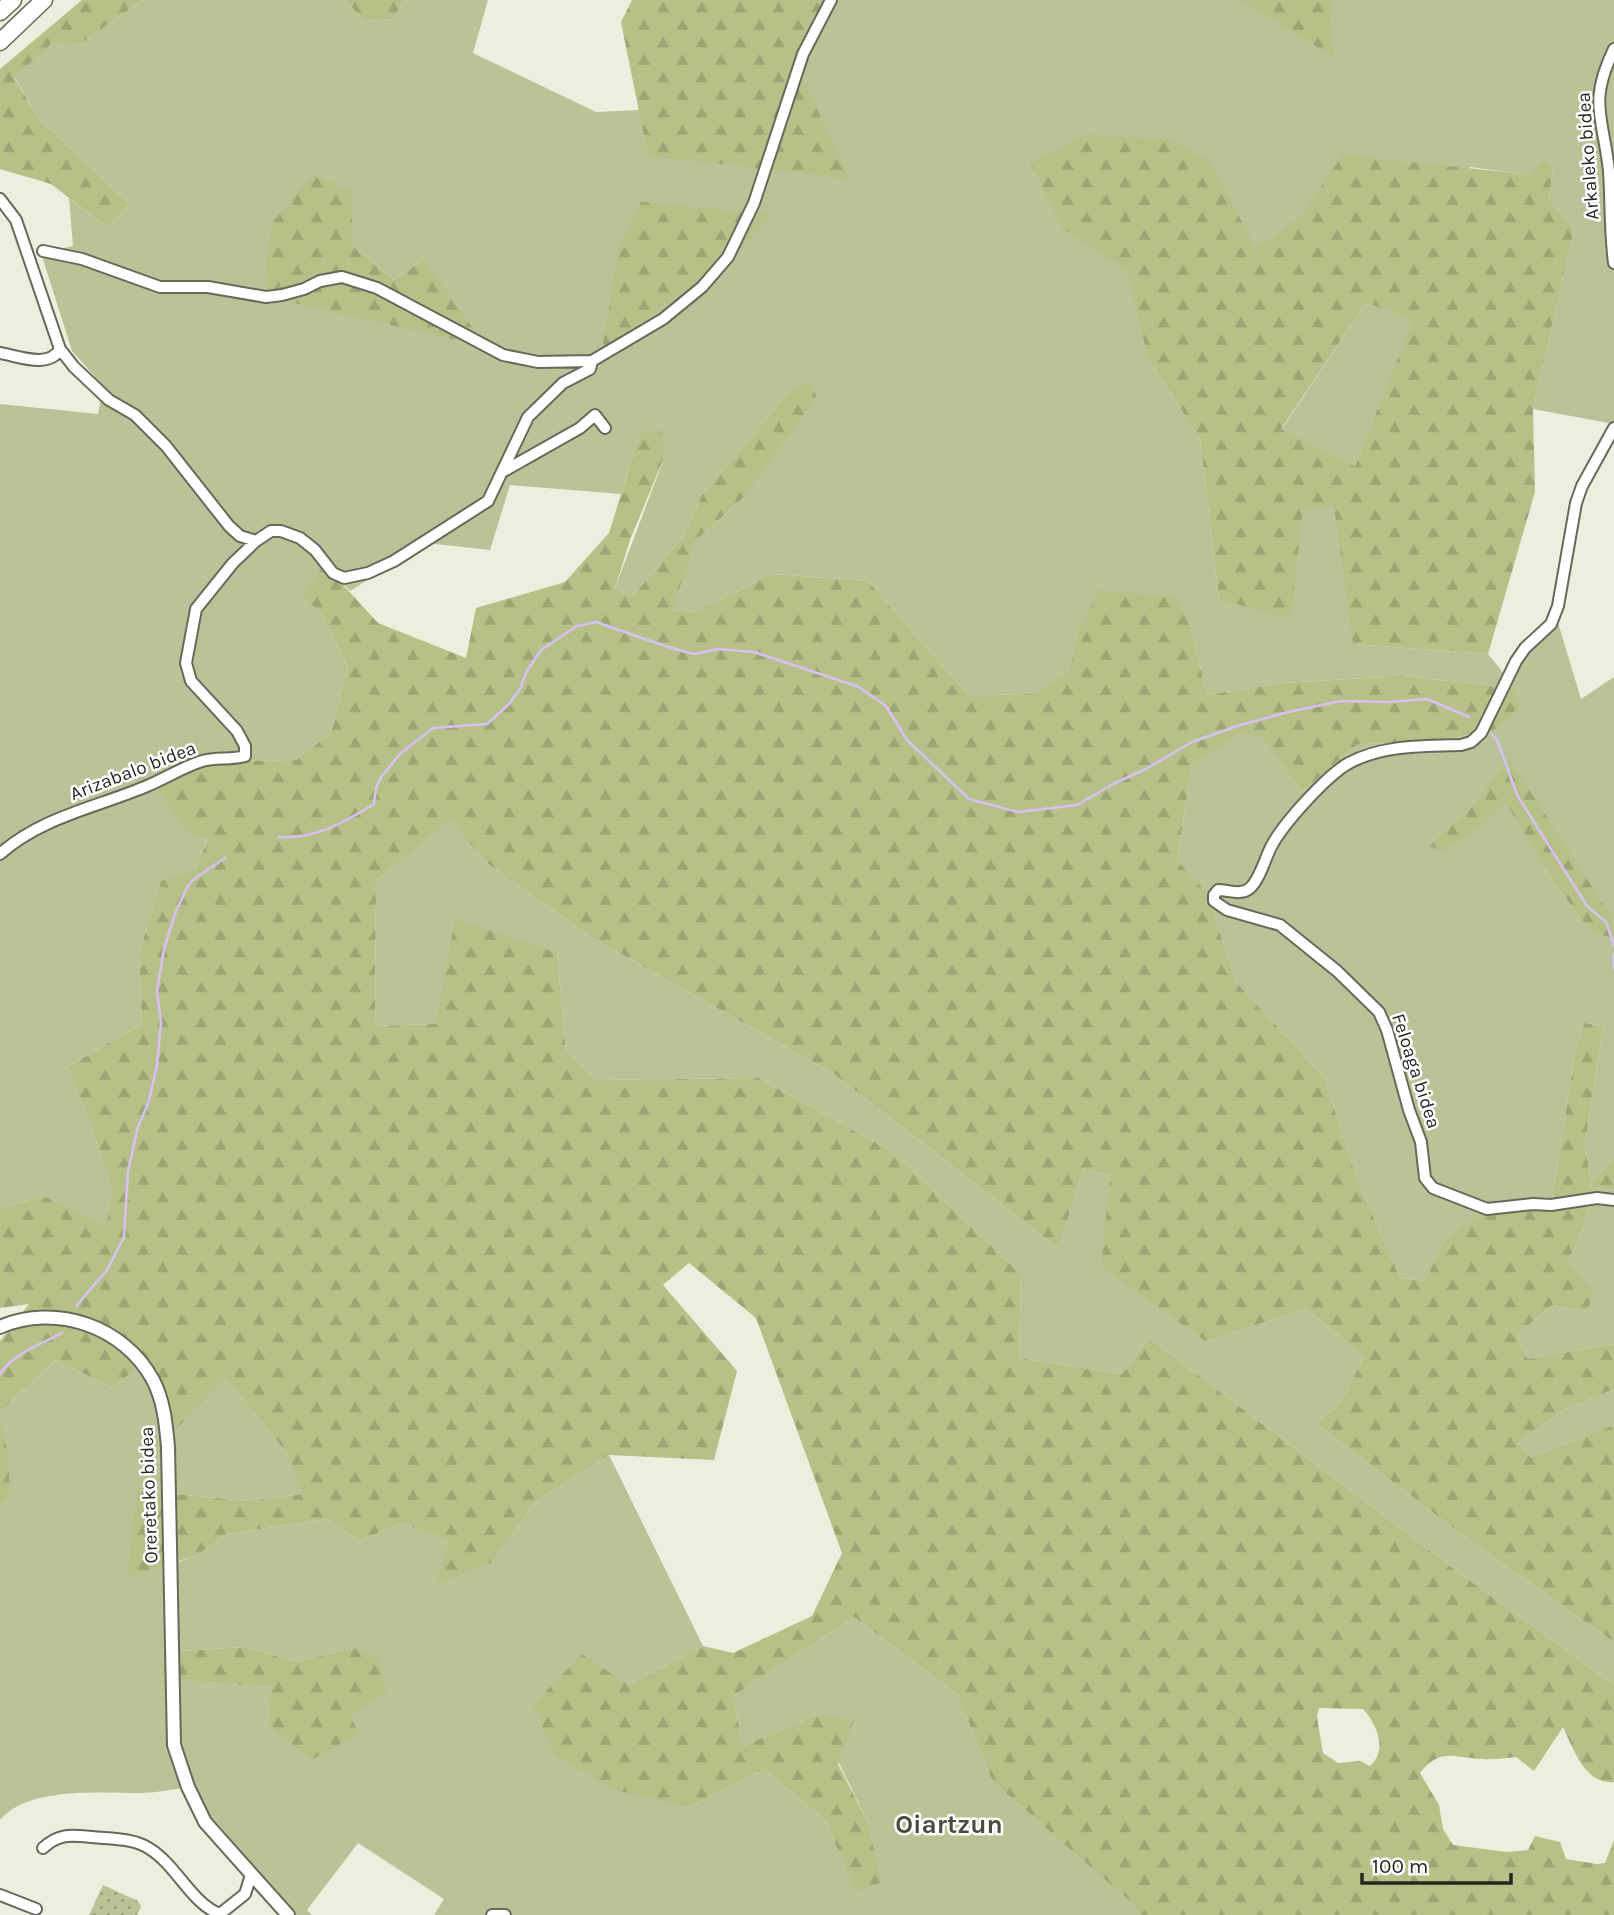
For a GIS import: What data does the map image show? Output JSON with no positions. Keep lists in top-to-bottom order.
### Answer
{
  "streets": {
    "main road": ["Oreretako bidea"],
    "street": ["Arkaleko bidea", "Arizabalo bidea", "Feloaga bidea"]
  },
  "districts": ["Oiartzun"],
  "scale_bar": "100 m"
}
